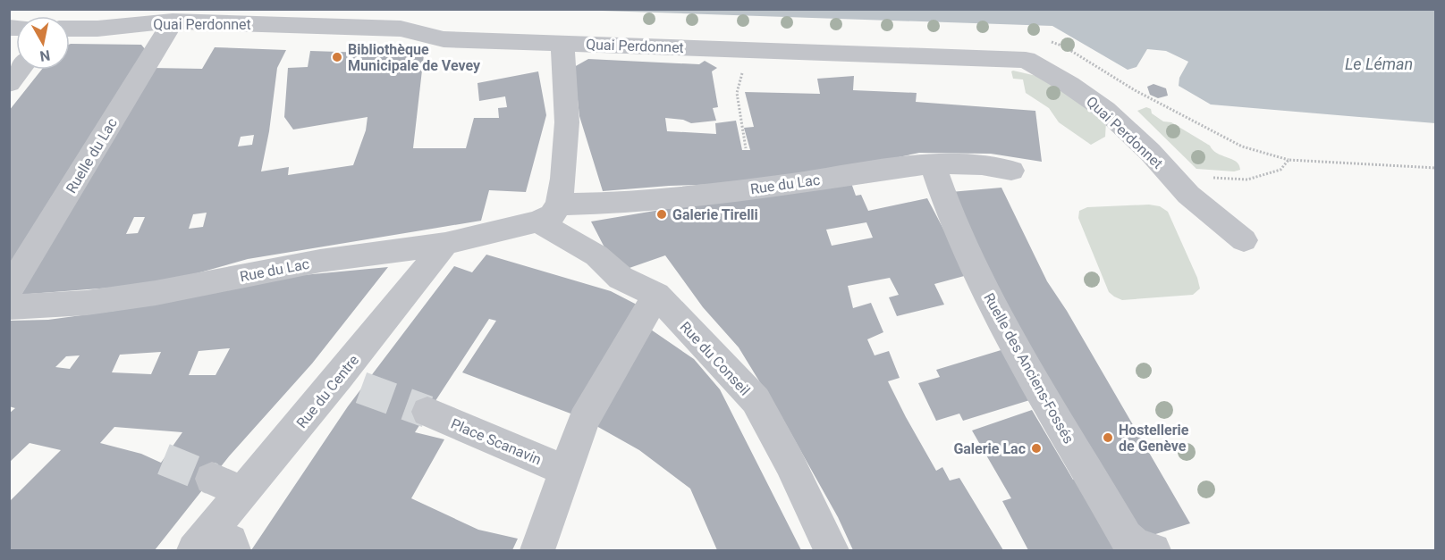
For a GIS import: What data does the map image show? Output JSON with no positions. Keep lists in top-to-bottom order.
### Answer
{
  "streets": {
    "street": [
      "Quai Perdonnet",
      "Ruelle du Lac",
      "Rue du Lac",
      "Rue du Conseil",
      "Ruelle des Anciens-Fossés",
      "Rue du Centre",
      "Place Scanavin"
    ]
  },
  "crossings": [
    ["Quai Perdonnet", "Ruelle du Lac"],
    ["Rue du Lac", "Rue du Conseil"],
    ["Rue du Lac", "Ruelle des Anciens-Fossés"],
    ["Rue du Lac", "Rue du Centre"]
  ],
  "water": ["Le Léman"],
  "places": [
    "Bibliothèque Municipale de Vevey",
    "Galerie Tirelli",
    "Hostellerie de Genève",
    "Galerie Lac"
  ],
  "north": "bottom"
}
